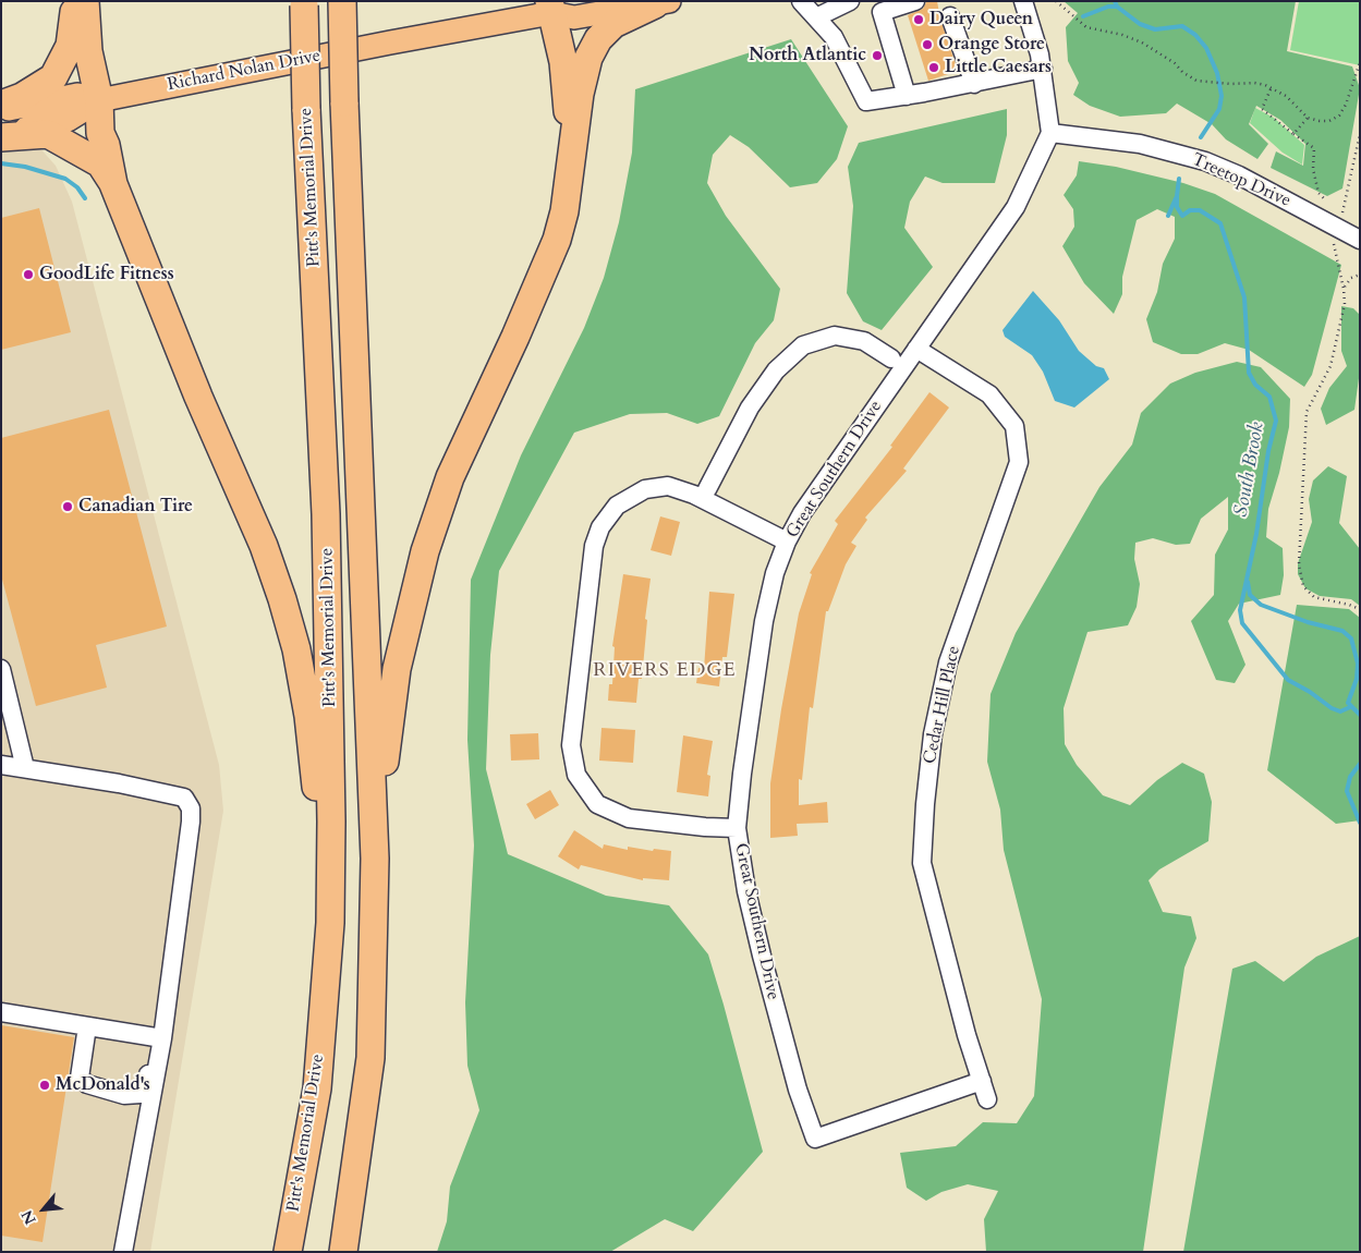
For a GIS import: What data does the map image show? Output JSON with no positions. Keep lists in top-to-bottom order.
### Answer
{
  "streets": {
    "highway": ["Pitt's Memorial Drive"],
    "main road": ["Richard Nolan Drive"],
    "street": ["Treetop Drive", "Great Southern Drive", "Cedar Hill Place"]
  },
  "crossings": [
    ["Treetop Drive", "Great Southern Drive"],
    ["Great Southern Drive", "Cedar Hill Place"]
  ],
  "districts": ["RIVERS EDGE"],
  "water": ["South Brook"],
  "places": [
    "Dairy Queen",
    "Orange Store",
    "North Atlantic",
    "Little Caesars",
    "GoodLife Fitness",
    "Canadian Tire",
    "McDonald's"
  ],
  "north": "bottom left"
}
